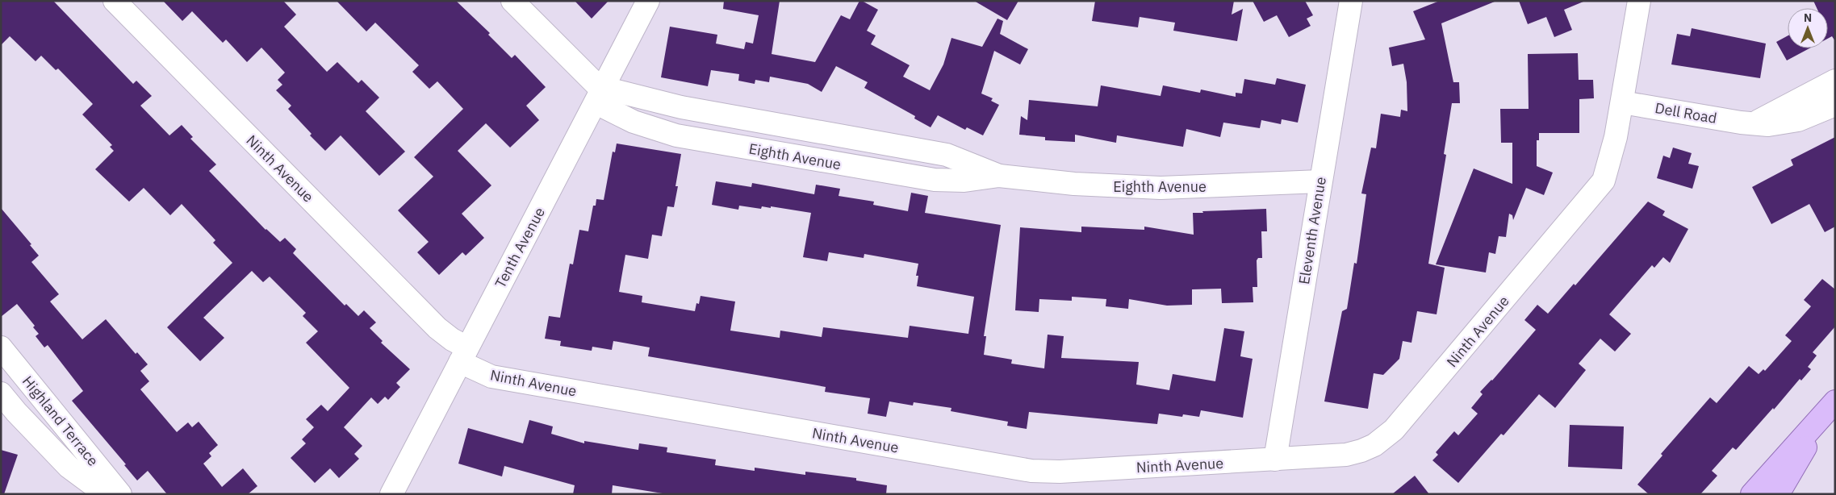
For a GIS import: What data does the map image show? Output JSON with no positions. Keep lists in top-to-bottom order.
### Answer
{
  "streets": {
    "street": [
      "Dell Road",
      "Eighth Avenue",
      "Ninth Avenue",
      "Eleventh Avenue",
      "Tenth Avenue",
      "Highland Terrace"
    ]
  },
  "crossings": [
    ["Dell Road", "Ninth Avenue"],
    ["Eighth Avenue", "Eleventh Avenue"],
    ["Eighth Avenue", "Tenth Avenue"],
    ["Ninth Avenue", "Eleventh Avenue"],
    ["Ninth Avenue", "Tenth Avenue"]
  ],
  "north": "top"
}
